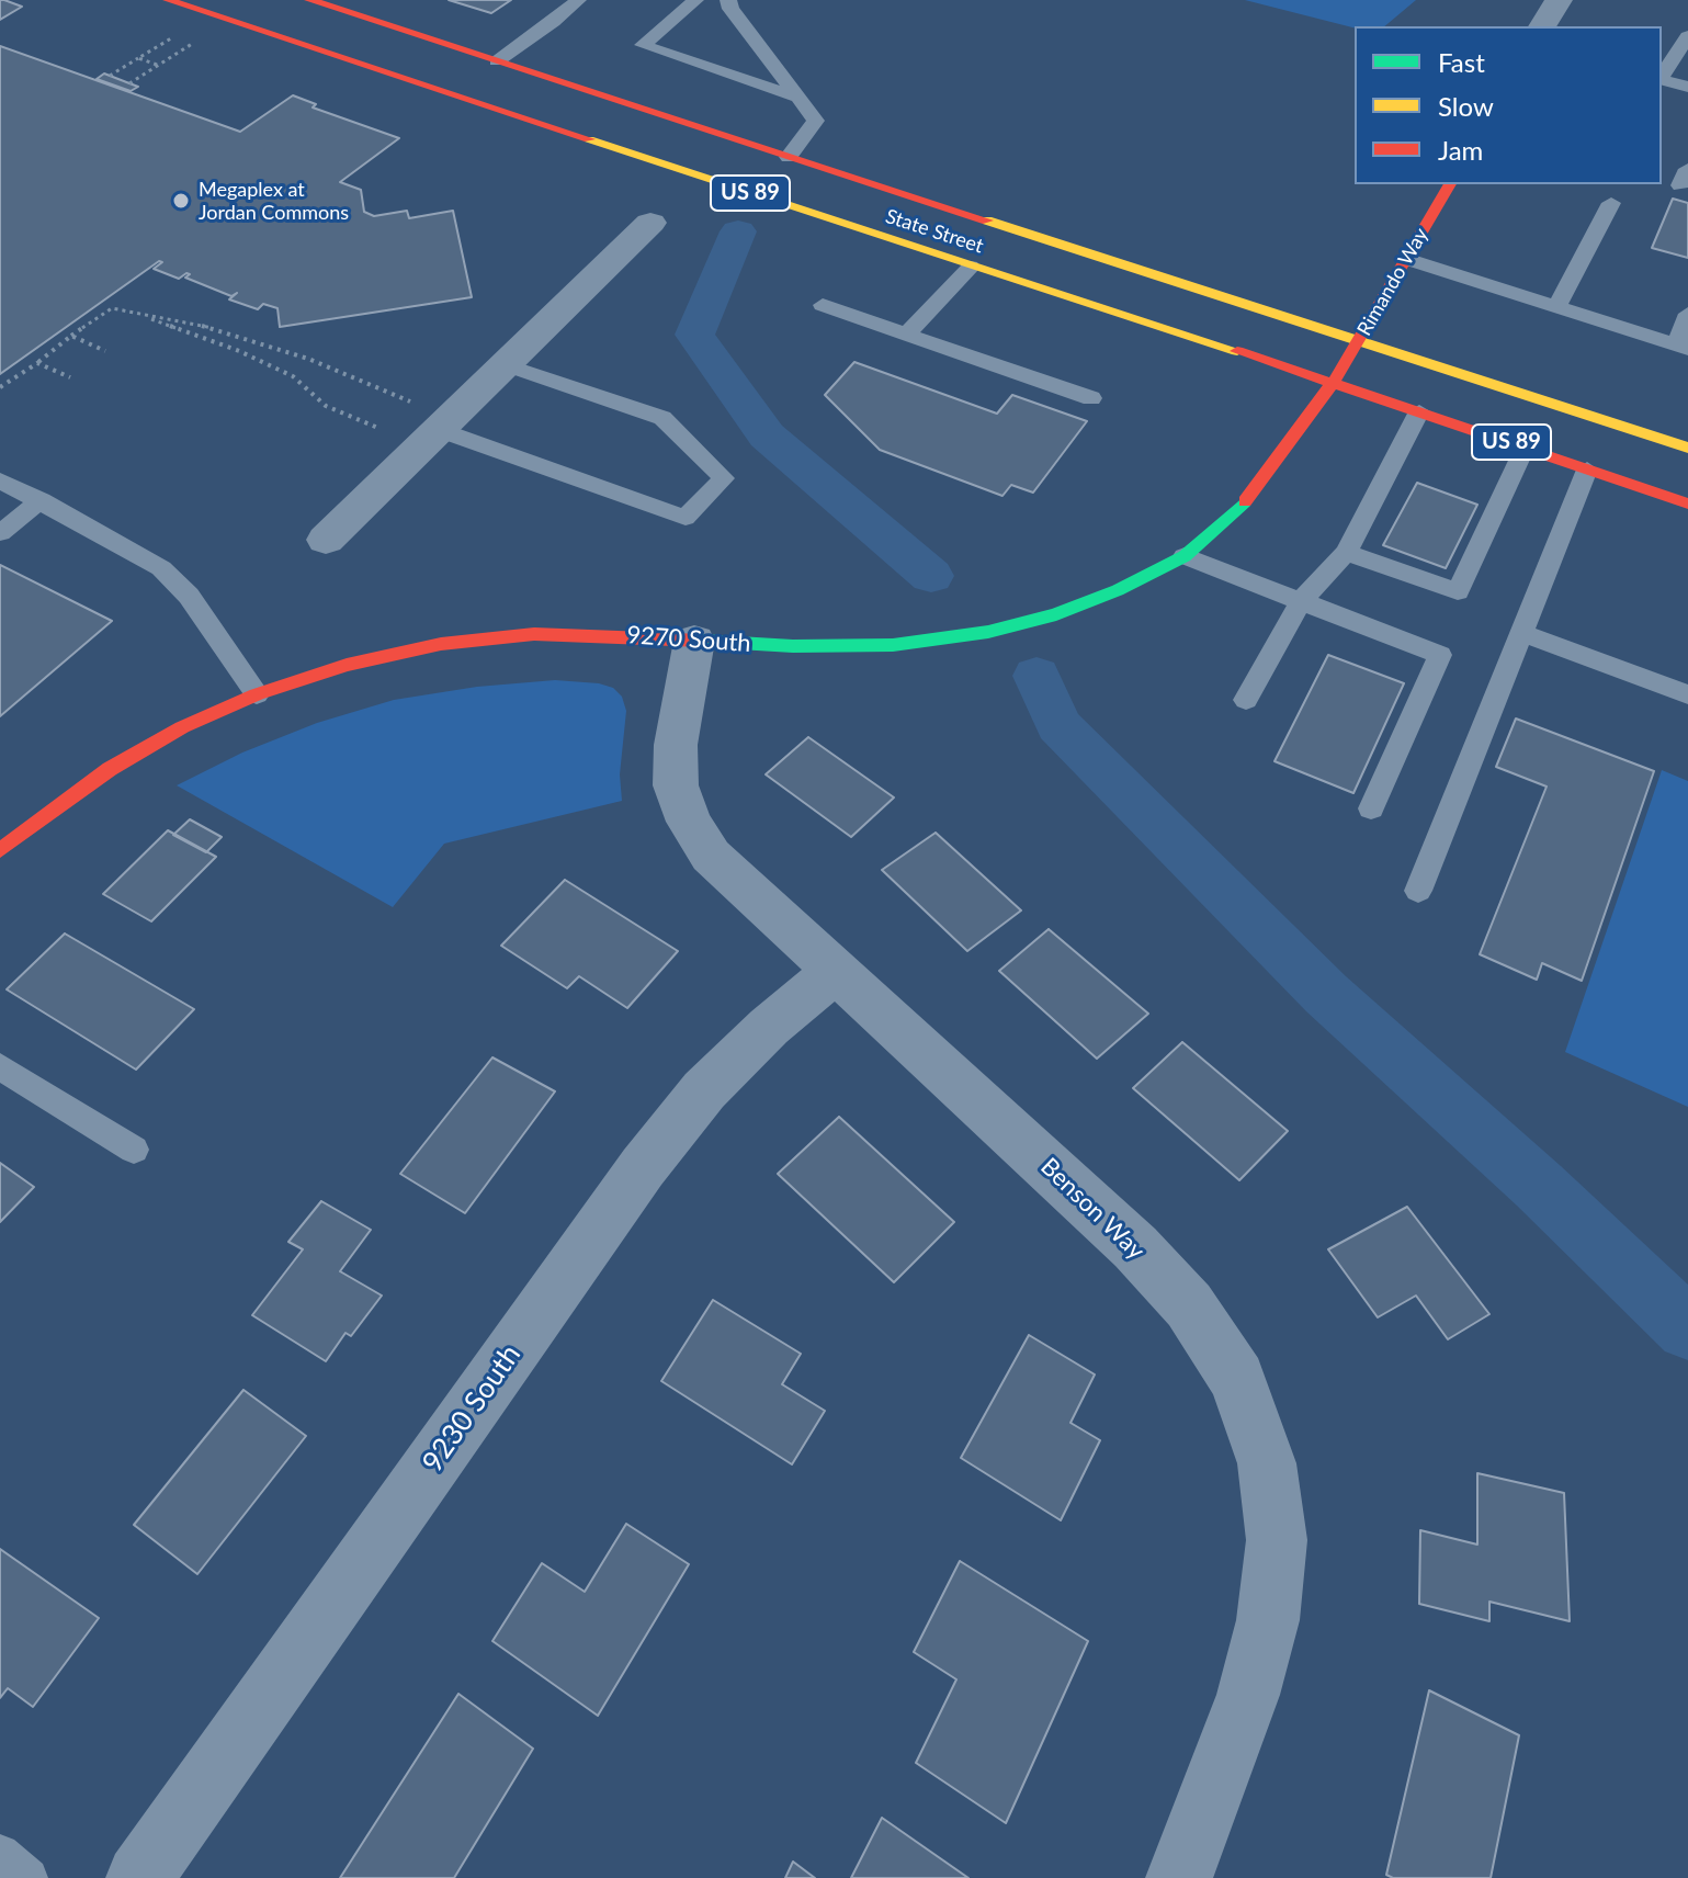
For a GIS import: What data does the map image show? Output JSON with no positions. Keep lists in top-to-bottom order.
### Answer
{
  "streets": {
    "main road": [
      "US 89",
      "State Street",
      "Rimando Way",
      "9270 South"
    ],
    "street": ["Benson Way", "9230 South"]
  },
  "crossings": [
    ["State Street", "Rimando Way"],
    ["State Street", "9270 South"],
    ["Rimando Way", "9270 South"],
    ["9270 South", "Benson Way"],
    ["Benson Way", "9230 South"]
  ],
  "places": ["Megaplex at Jordan Commons"],
  "legend": ["Fast", "Slow", "Jam"]
}
